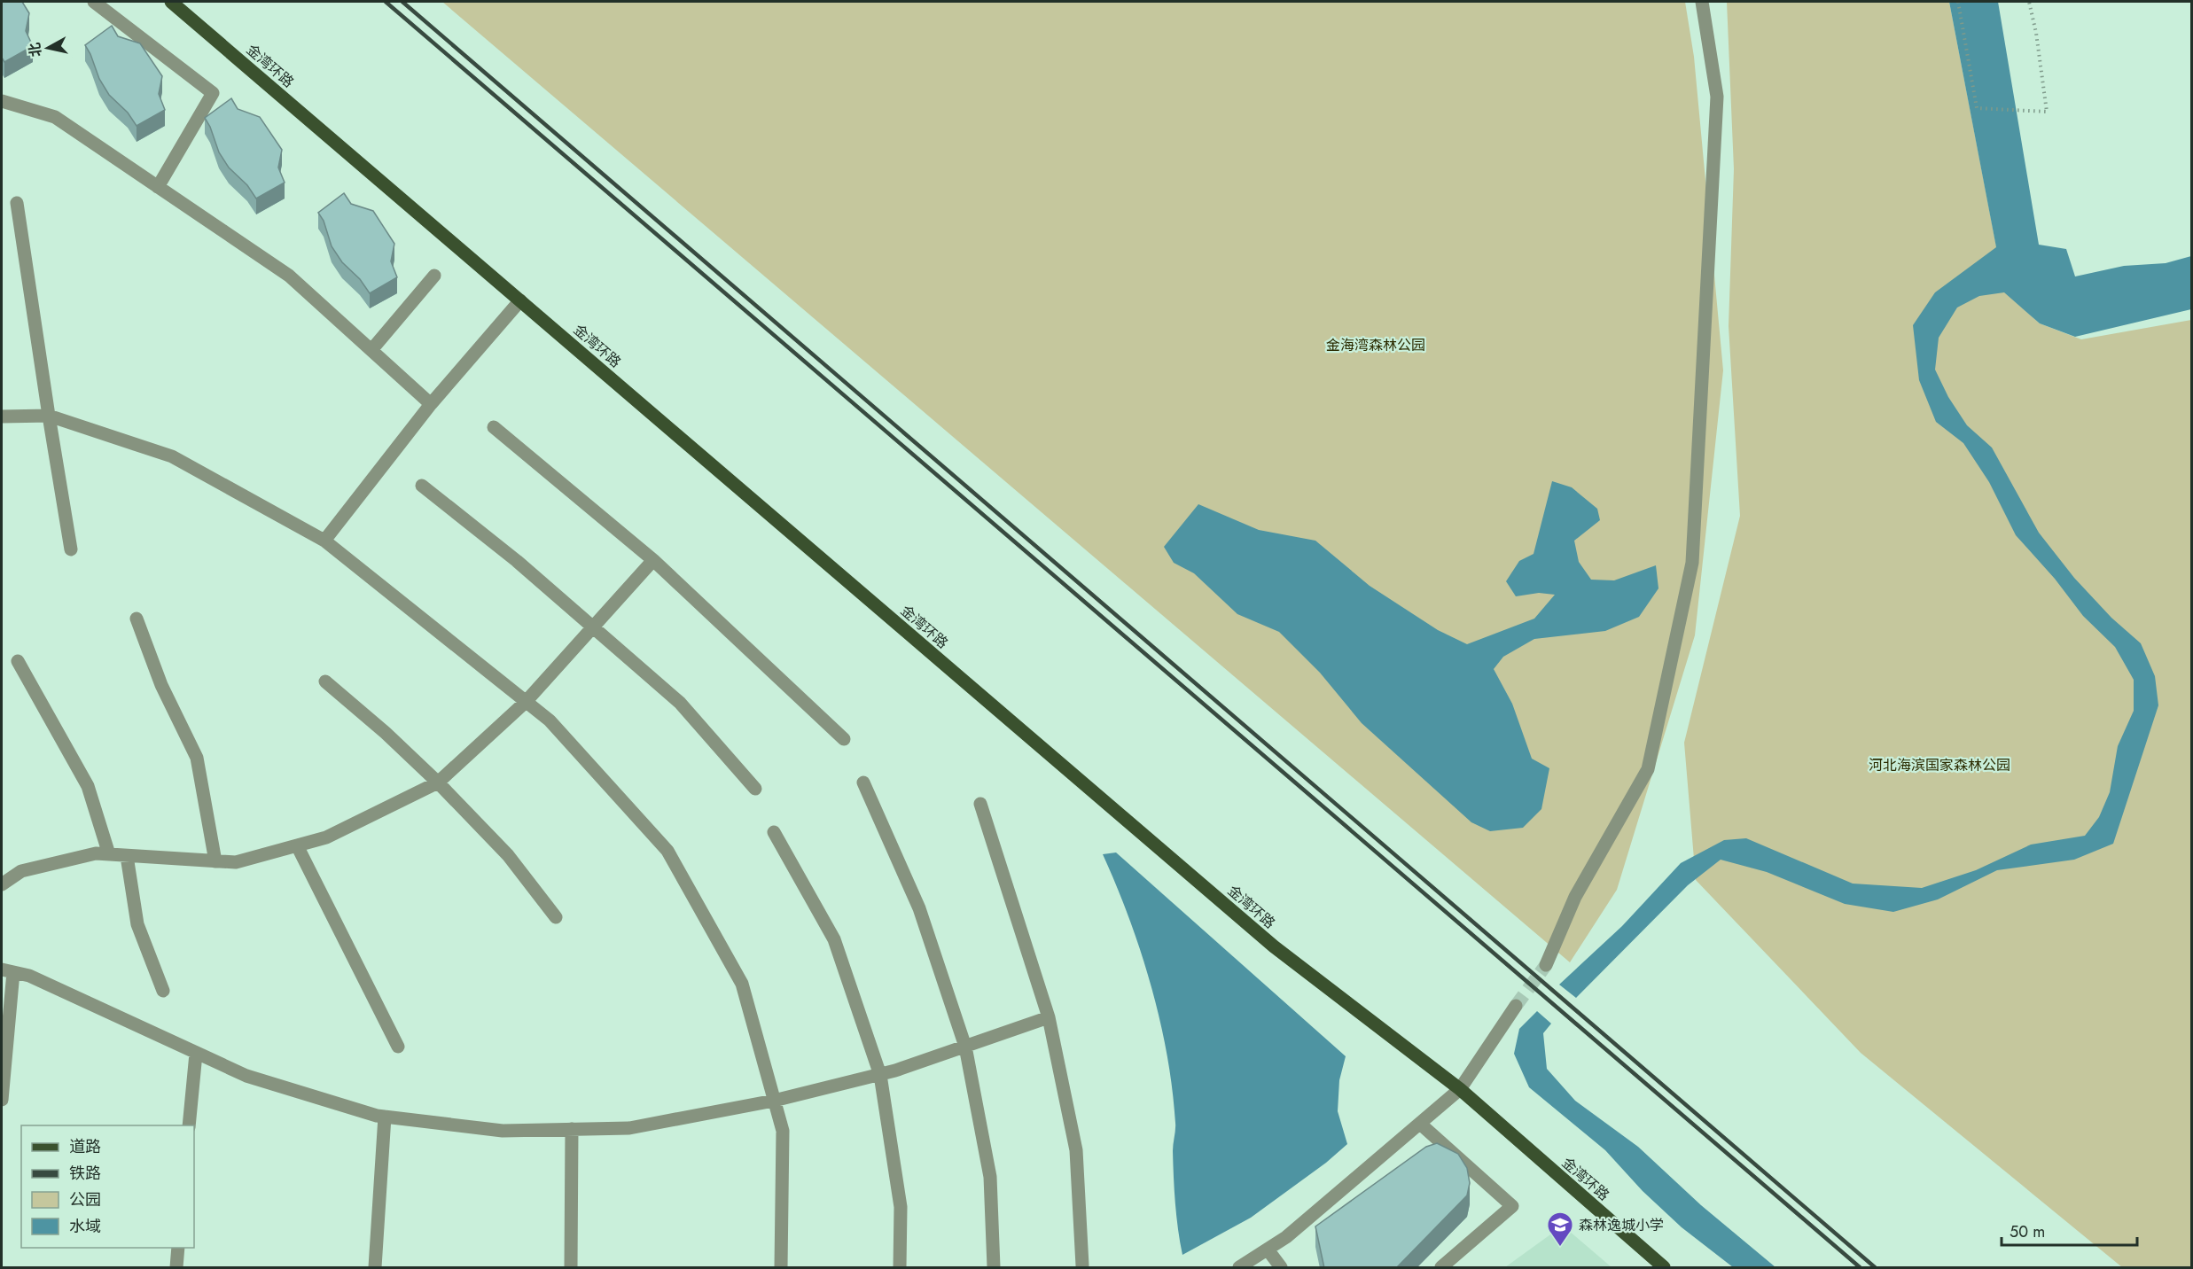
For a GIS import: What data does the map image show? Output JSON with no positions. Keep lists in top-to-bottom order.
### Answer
{
  "streets": {
    "main road": ["金湾环路"]
  },
  "parks": ["金海湾森林公园", "河北海滨国家森林公园"],
  "places": {
    "school or university": ["森林逸城小学"]
  },
  "legend": [
    "道路",
    "铁路",
    "公园",
    "水域"
  ],
  "scale_bar": "50 m",
  "north": "left"
}
